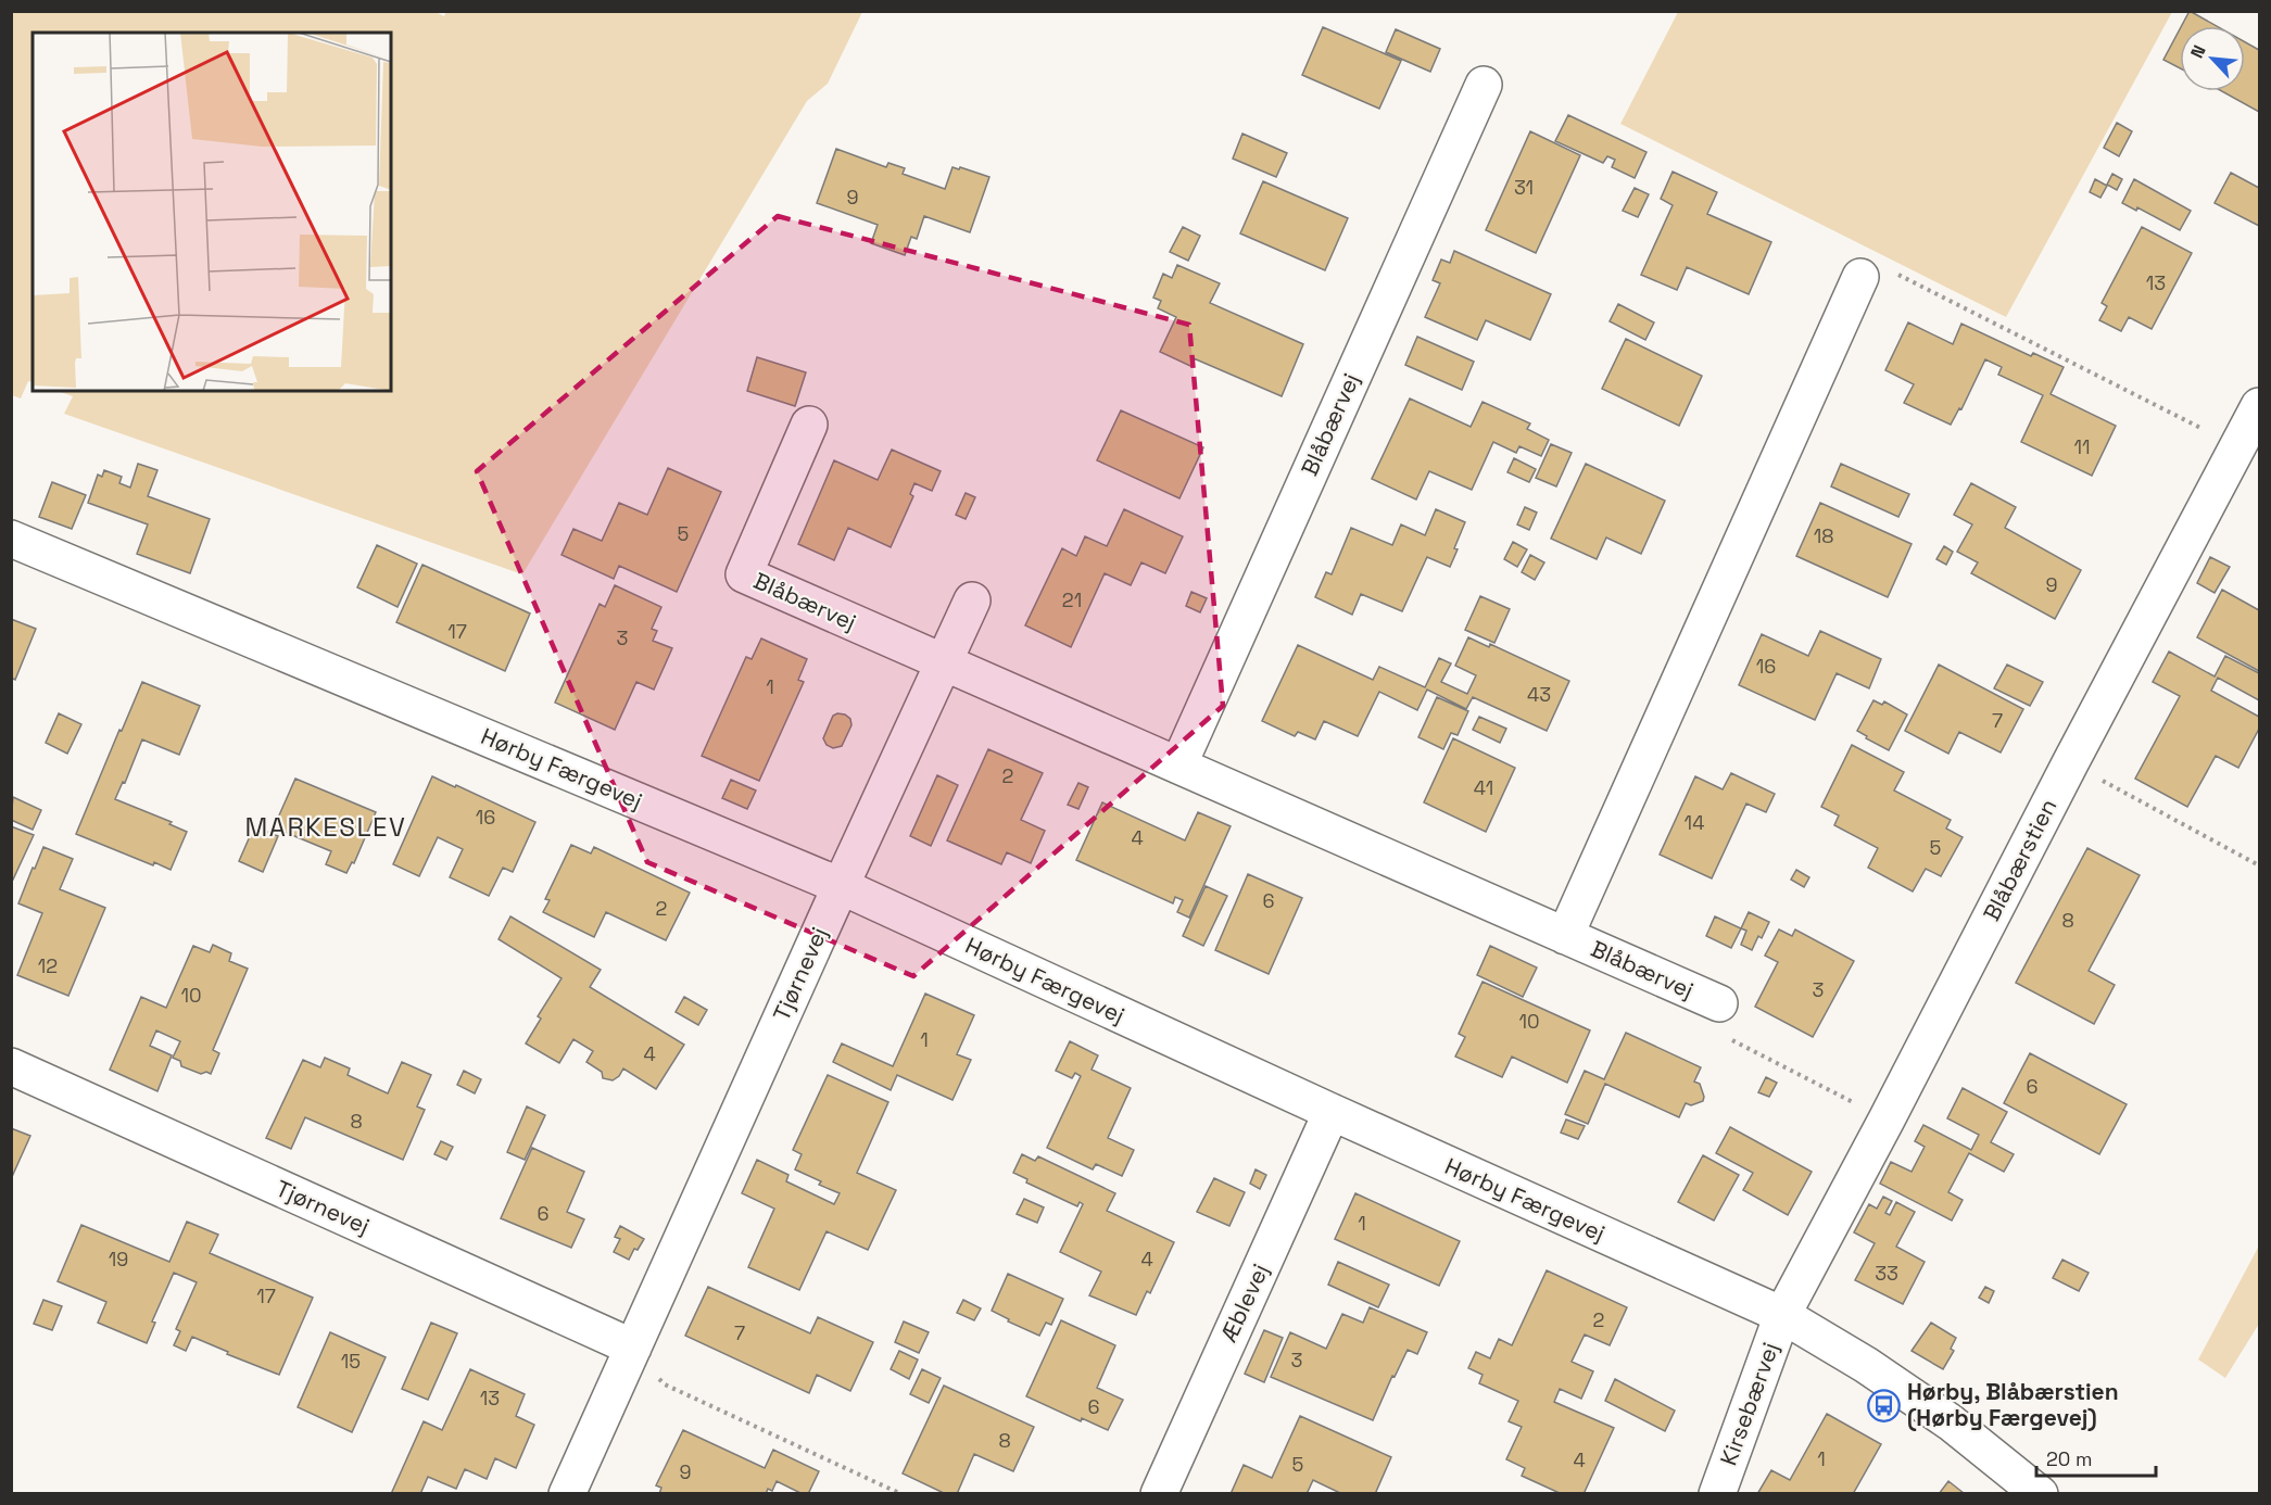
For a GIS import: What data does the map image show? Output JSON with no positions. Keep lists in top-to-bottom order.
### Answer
{
  "streets": {
    "street": [
      "Blåbærvej",
      "Hørby Færgevej",
      "Blåbærstien",
      "Tjørnevej",
      "Æblevej",
      "Kirsebærvej"
    ]
  },
  "crossings": [
    ["Hørby Færgevej", "Blåbærstien"],
    ["Hørby Færgevej", "Tjørnevej"],
    ["Hørby Færgevej", "Æblevej"],
    ["Hørby Færgevej", "Kirsebærvej"],
    ["Blåbærstien", "Kirsebærvej"]
  ],
  "districts": ["MARKESLEV"],
  "places": {
    "bus stop": ["Hørby, Blåbærstien (Hørby Færgevej)"]
  },
  "house_numbers": [
    "31",
    "9",
    "13",
    "11",
    "5",
    "18",
    "9",
    "21",
    "17",
    "3",
    "16",
    "1",
    "43",
    "7",
    "2",
    "41",
    "16",
    "14",
    "4",
    "5",
    "6",
    "2",
    "8",
    "12",
    "3",
    "10",
    "10",
    "1",
    "4",
    "6",
    "8",
    "6",
    "1",
    "19",
    "4",
    "33",
    "17",
    "2",
    "7",
    "3",
    "15",
    "13",
    "6",
    "8",
    "1",
    "4",
    "5",
    "9"
  ],
  "scale_bar": "20 m",
  "north": "top left"
}
